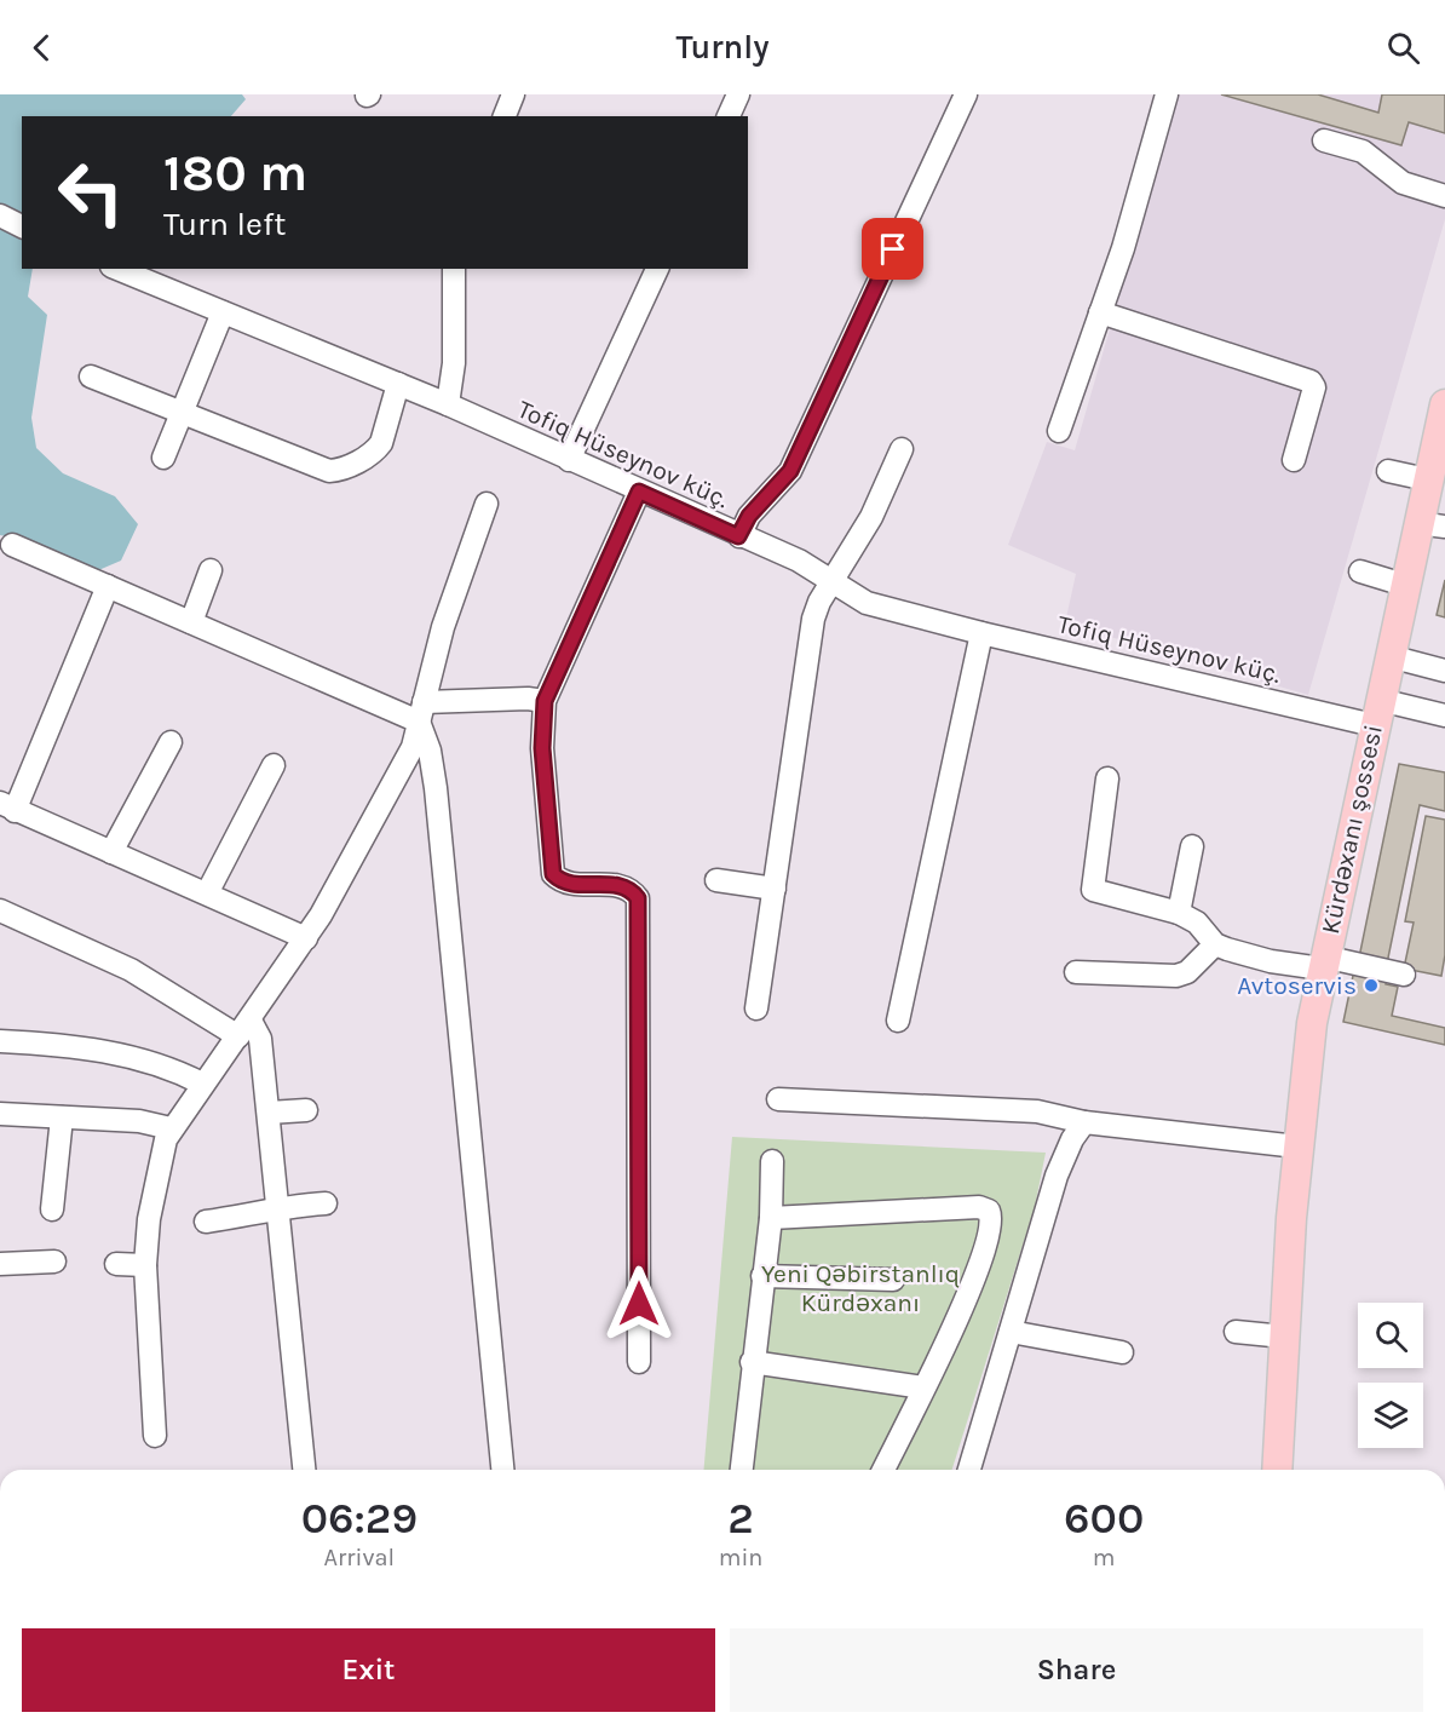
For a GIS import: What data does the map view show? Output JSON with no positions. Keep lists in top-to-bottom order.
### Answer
{
  "streets": {
    "main road": ["Kürdəxanı şossesi"],
    "street": ["Tofiq Hüseynov küç."]
  },
  "crossings": [
    ["Tofiq Hüseynov küç.", "Kürdəxanı şossesi"]
  ],
  "parks": ["Yeni Qəbirstanlıq Kürdəxanı"],
  "places": ["Avtoservis"],
  "page": {
    "header": "Turnly",
    "turn": ["180 m", "Turn left"],
    "eta": [
      "06:29",
      "Arrival",
      "2",
      "min",
      "600",
      "m"
    ],
    "buttons": ["Exit", "Share"]
  }
}
